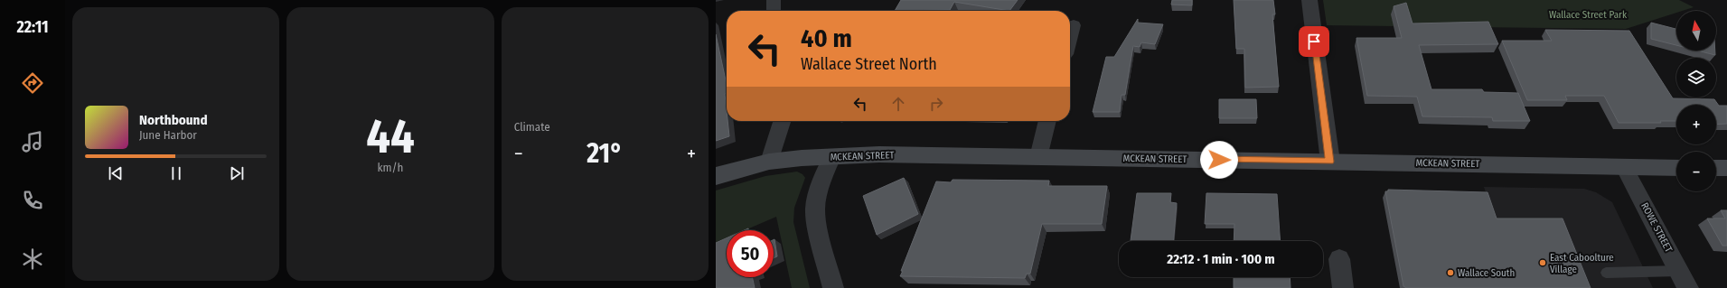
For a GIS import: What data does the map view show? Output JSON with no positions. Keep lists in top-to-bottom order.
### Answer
{
  "streets": {
    "main road": ["MCKEAN STREET"],
    "street": ["ROWE STREET"]
  },
  "crossings": [
    ["MCKEAN STREET", "ROWE STREET"]
  ],
  "parks": ["Wallace Street Park"],
  "places": ["East Caboolture Village", "Wallace South"],
  "north": "top",
  "page": {
    "tabs": "22:11",
    "tile": [
      ["44", "km/h"],
      "Climate"
    ],
    "map_buttons": ["+", "−"],
    "turn": ["40 m", "Wallace Street North"],
    "song": ["Northbound", "June Harbor"],
    "heat": ["−", "21°", "+"],
    "limit": "50",
    "trip": "22:12 · 1 min · 100 m"
  }
}
